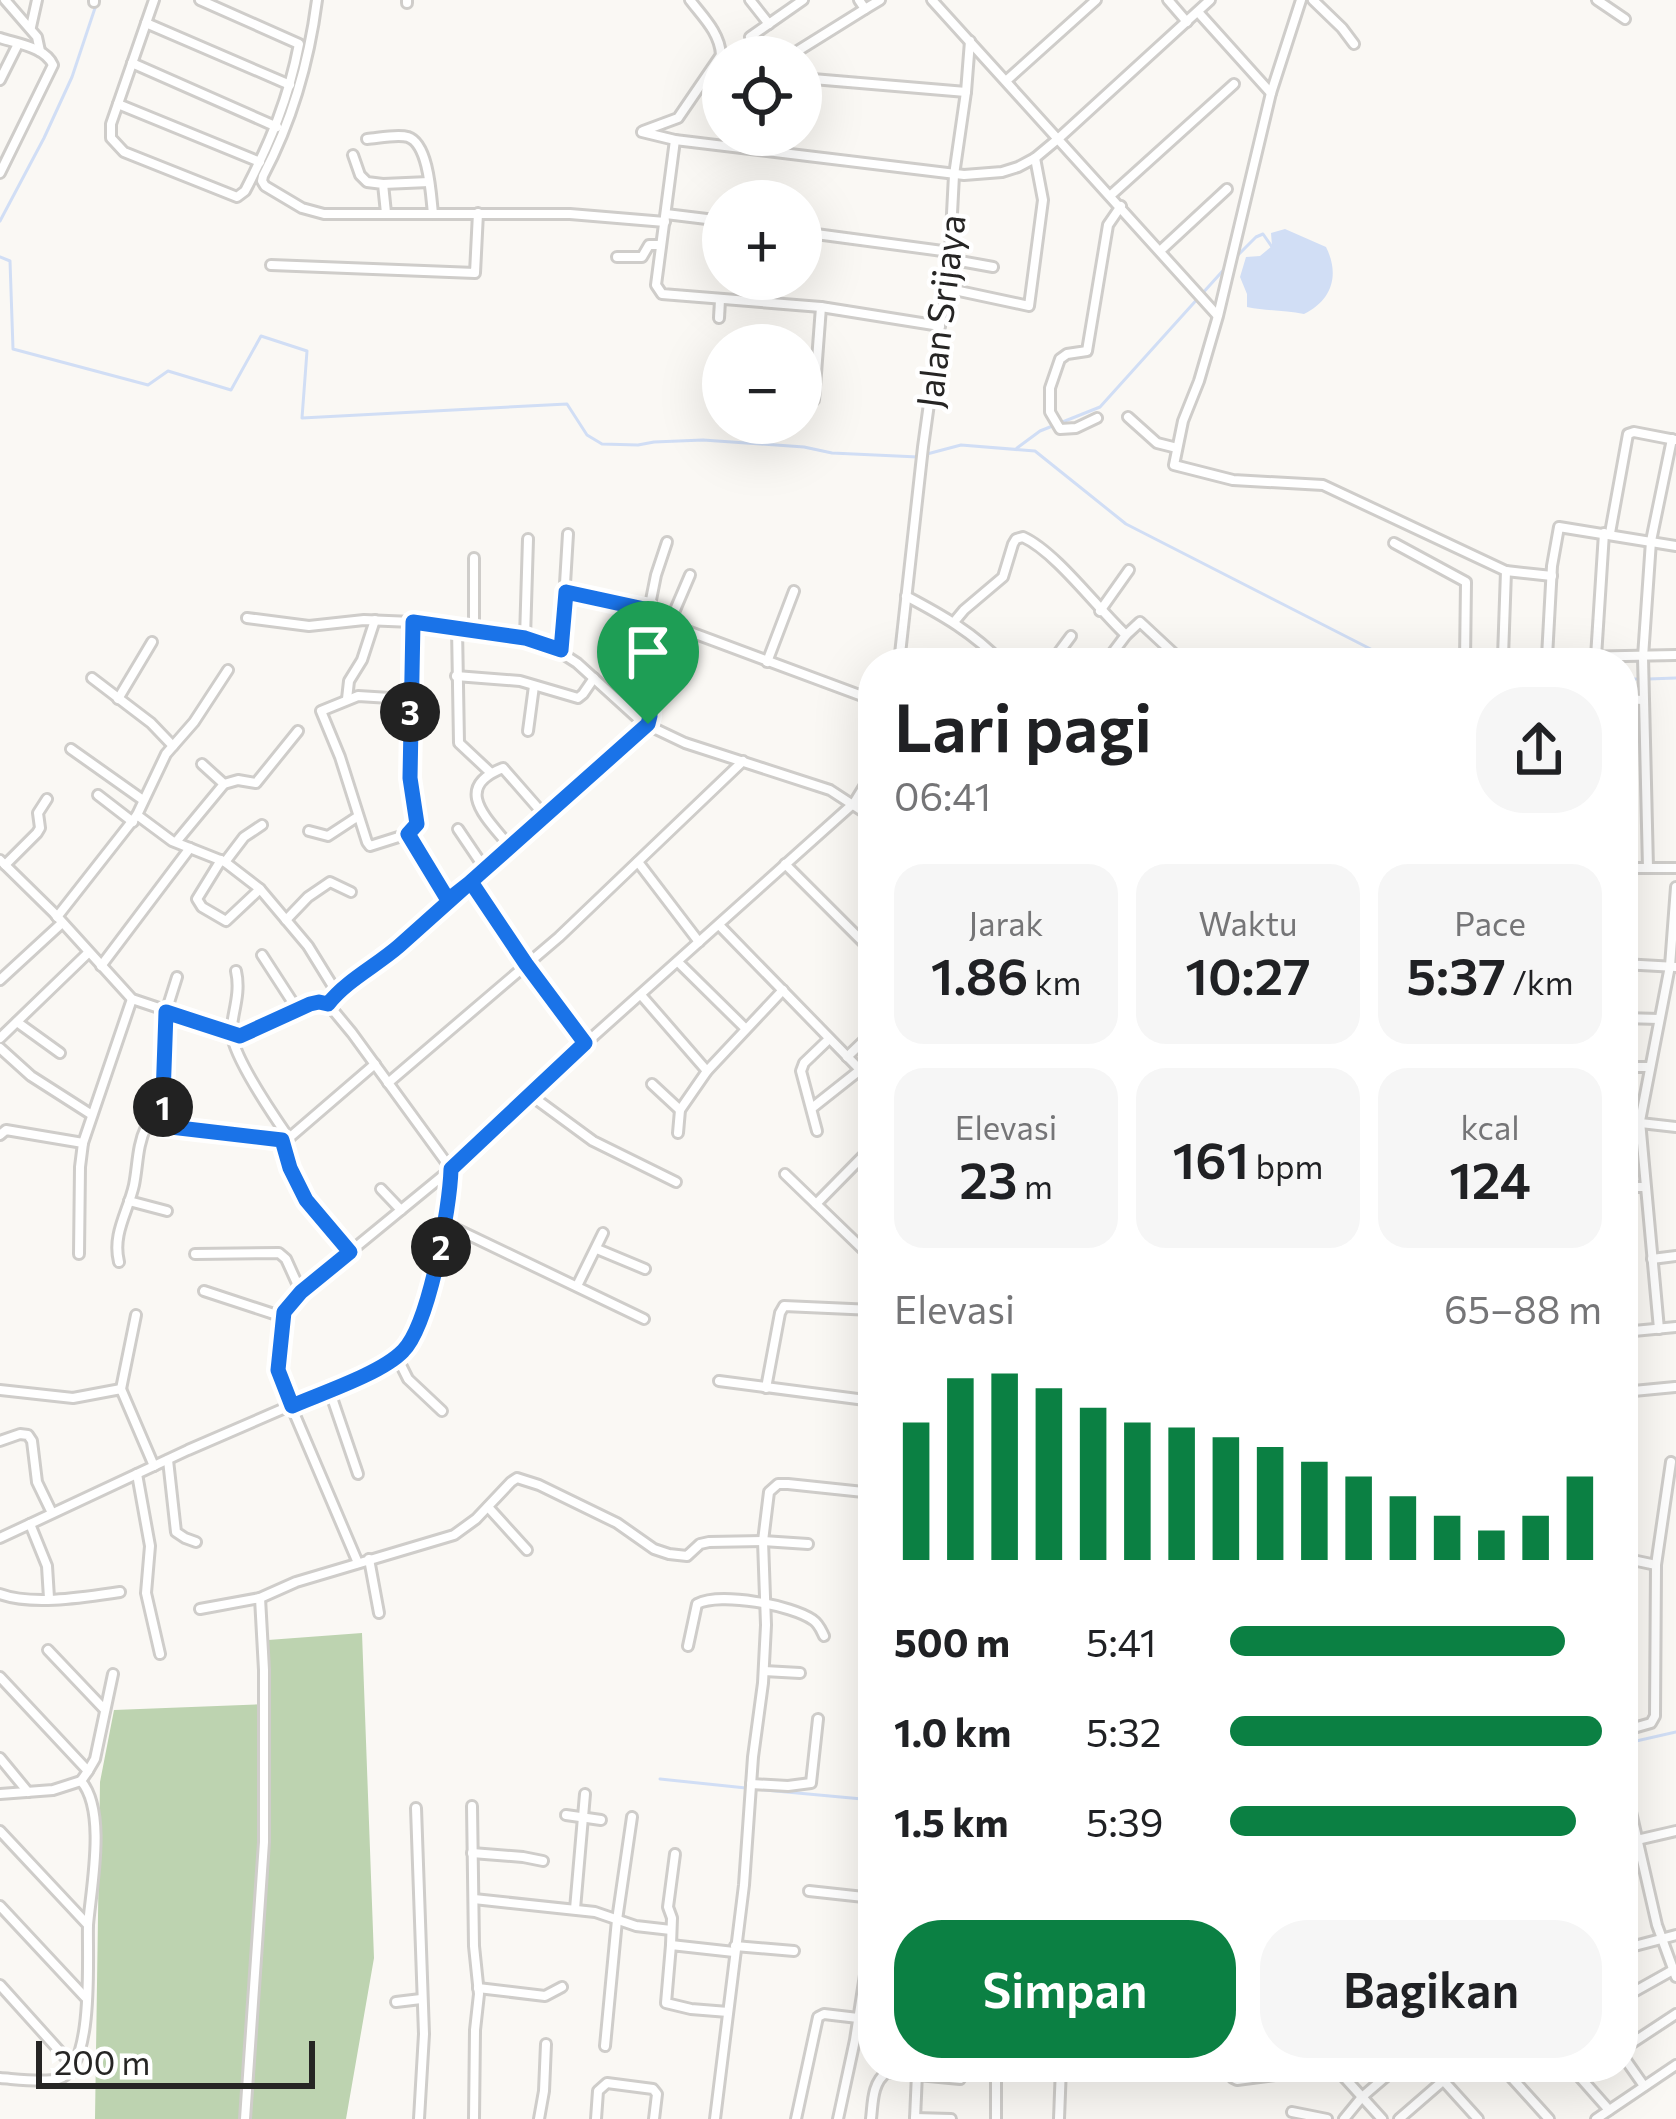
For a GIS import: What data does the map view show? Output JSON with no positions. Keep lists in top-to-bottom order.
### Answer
{
  "streets": {
    "street": ["Jalan Srijaya"]
  },
  "scale_bar": "200 m",
  "page": {
    "map_buttons": ["+", "−"],
    "heading": ["Lari pagi", "06:41"],
    "pins": ["3", "1", "2"],
    "stats": [
      ["Jarak", "1.86 km"],
      ["Waktu", "10:27"],
      ["Pace", "5:37 /km"],
      ["Elevasi", "23 m"],
      ["161 bpm"],
      ["kcal", "124"]
    ],
    "chart": ["Elevasi", "65–88 m"],
    "list": [
      {
        "name": "500 m",
        "note": "5:41"
      },
      {
        "name": "1.0 km",
        "note": "5:32"
      },
      {
        "name": "1.5 km",
        "note": "5:39"
      }
    ],
    "buttons": ["Simpan", "Bagikan"],
    "scale": "200 m"
  }
}
